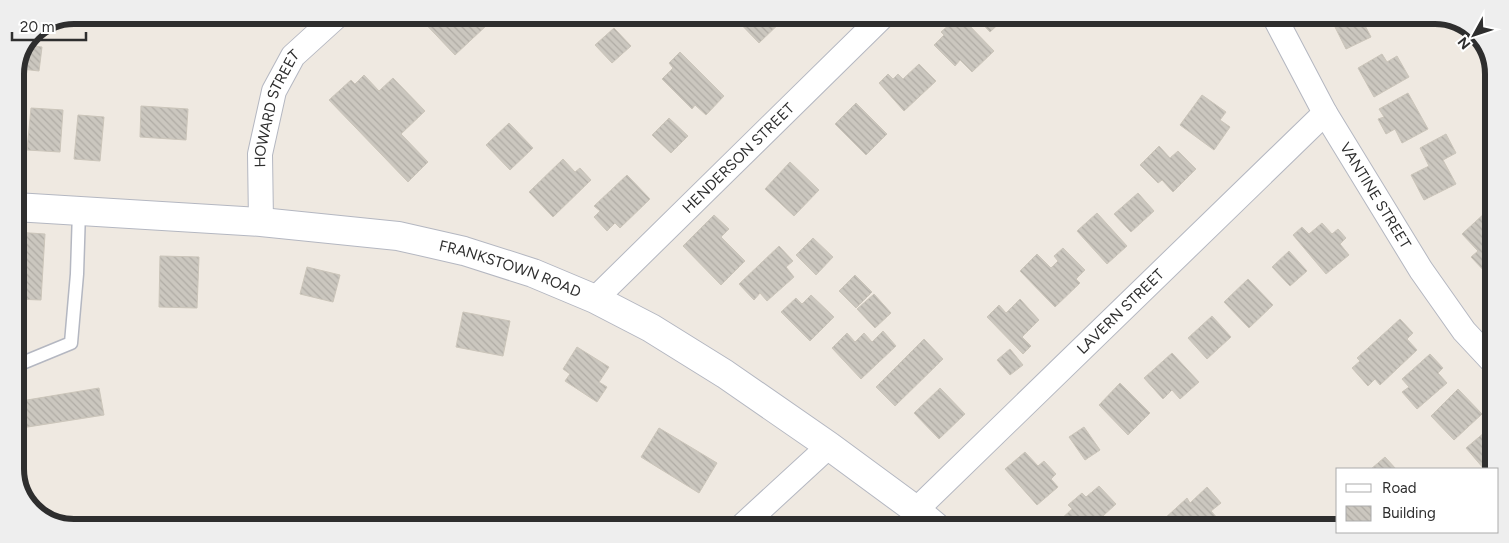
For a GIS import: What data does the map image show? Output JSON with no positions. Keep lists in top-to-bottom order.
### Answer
{
  "streets": {
    "main road": ["FRANKSTOWN ROAD"],
    "street": [
      "HOWARD STREET",
      "HENDERSON STREET",
      "VANTINE STREET",
      "LAVERN STREET"
    ]
  },
  "crossings": [
    ["HOWARD STREET", "FRANKSTOWN ROAD"],
    ["HENDERSON STREET", "FRANKSTOWN ROAD"],
    ["VANTINE STREET", "LAVERN STREET"],
    ["FRANKSTOWN ROAD", "LAVERN STREET"]
  ],
  "legend": ["Road", "Building"],
  "scale_bar": "20 m",
  "north": "bottom left"
}
